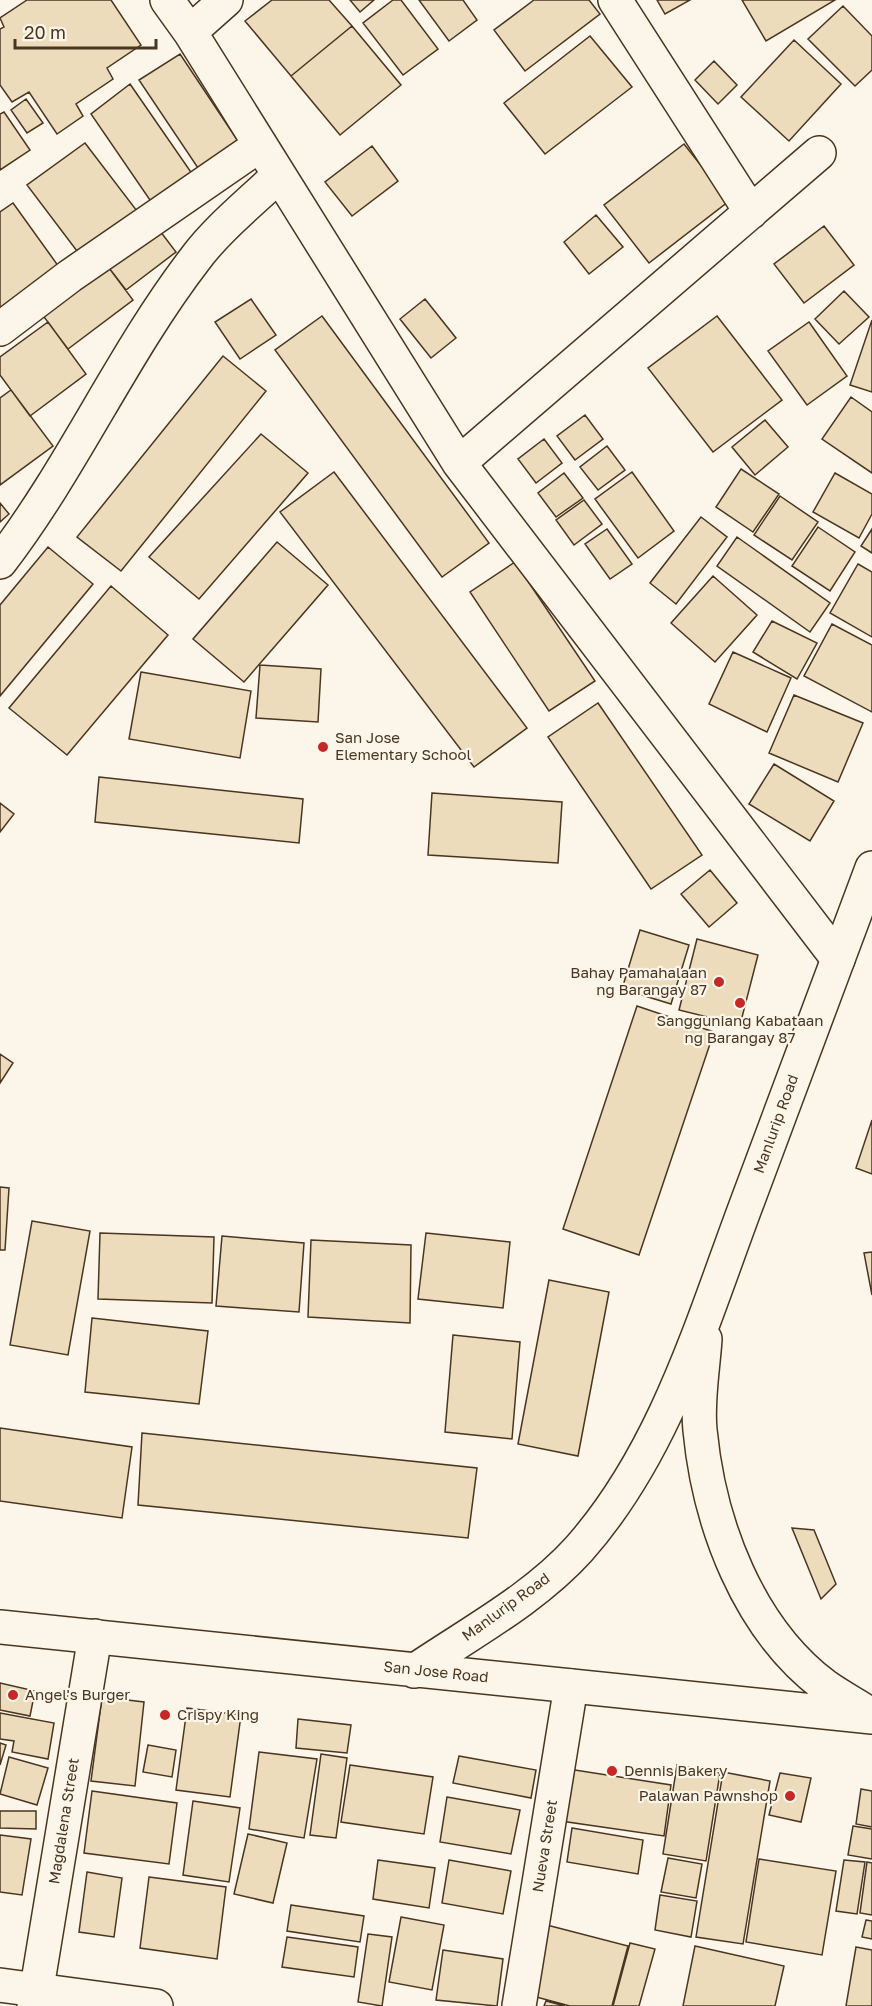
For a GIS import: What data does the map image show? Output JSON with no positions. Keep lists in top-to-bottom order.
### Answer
{
  "streets": {
    "street": [
      "Manlurip Road",
      "San Jose Road",
      "Magdalena Street",
      "Nueva Street"
    ]
  },
  "crossings": [
    ["Manlurip Road", "San Jose Road"],
    ["San Jose Road", "Magdalena Street"],
    ["San Jose Road", "Nueva Street"]
  ],
  "places": [
    "San Jose Elementary School",
    "Bahay Pamahalaan ng Barangay 87",
    "Sangguniang Kabataan ng Barangay 87",
    "Angel's Burger",
    "Crispy King",
    "Dennis Bakery",
    "Palawan Pawnshop"
  ],
  "scale_bar": "20 m"
}
